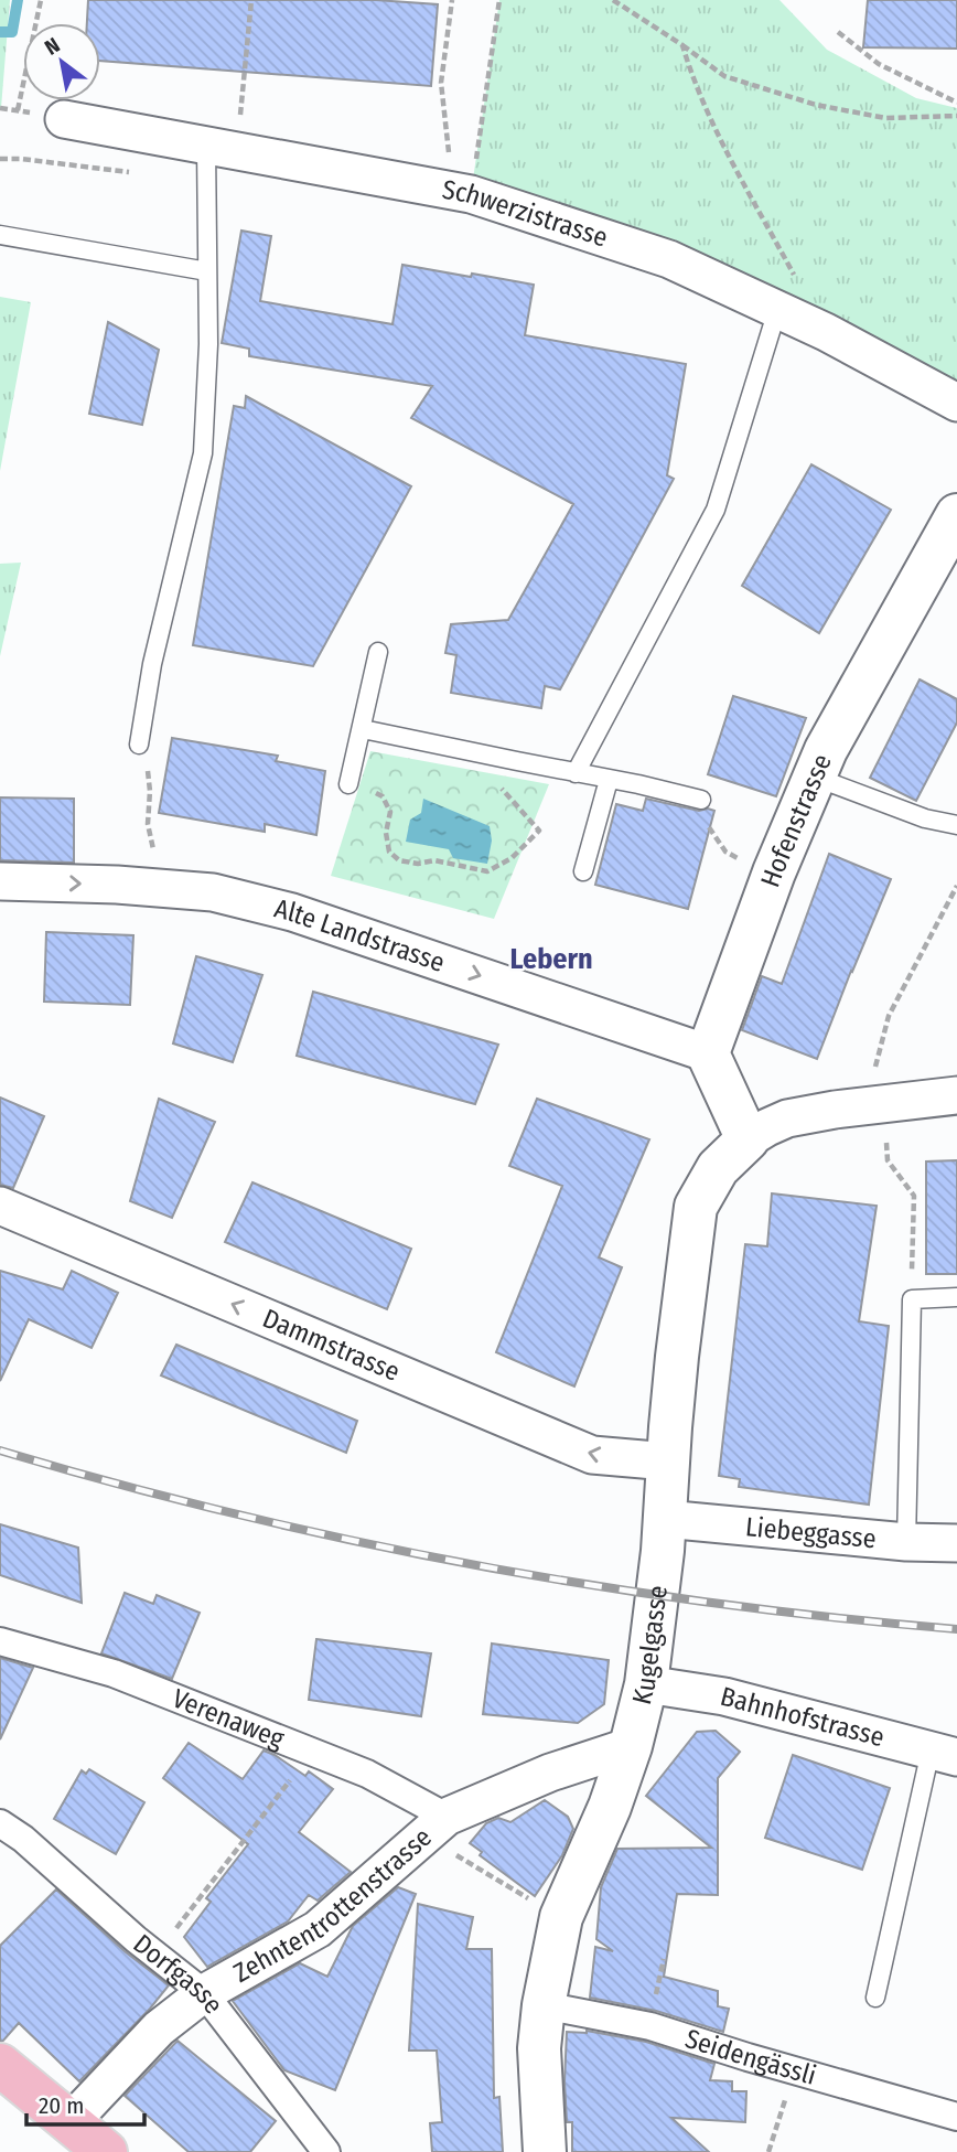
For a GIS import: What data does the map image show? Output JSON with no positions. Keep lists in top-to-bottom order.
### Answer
{
  "streets": {
    "street": [
      "Schwerzistrasse",
      "Hofenstrasse",
      "Alte Landstrasse",
      "Dammstrasse",
      "Liebeggasse",
      "Kugelgasse",
      "Bahnhofstrasse",
      "Verenaweg",
      "Zehntentrottenstrasse",
      "Dorfgasse",
      "Seidengässli"
    ]
  },
  "crossings": [
    ["Hofenstrasse", "Alte Landstrasse"],
    ["Dammstrasse", "Kugelgasse"],
    ["Liebeggasse", "Kugelgasse"],
    ["Kugelgasse", "Bahnhofstrasse"],
    ["Kugelgasse", "Zehntentrottenstrasse"],
    ["Kugelgasse", "Seidengässli"],
    ["Verenaweg", "Zehntentrottenstrasse"],
    ["Zehntentrottenstrasse", "Dorfgasse"]
  ],
  "one_way": ["Alte Landstrasse", "Dammstrasse"],
  "districts": ["Lebern"],
  "scale_bar": "20 m",
  "north": "top left"
}
